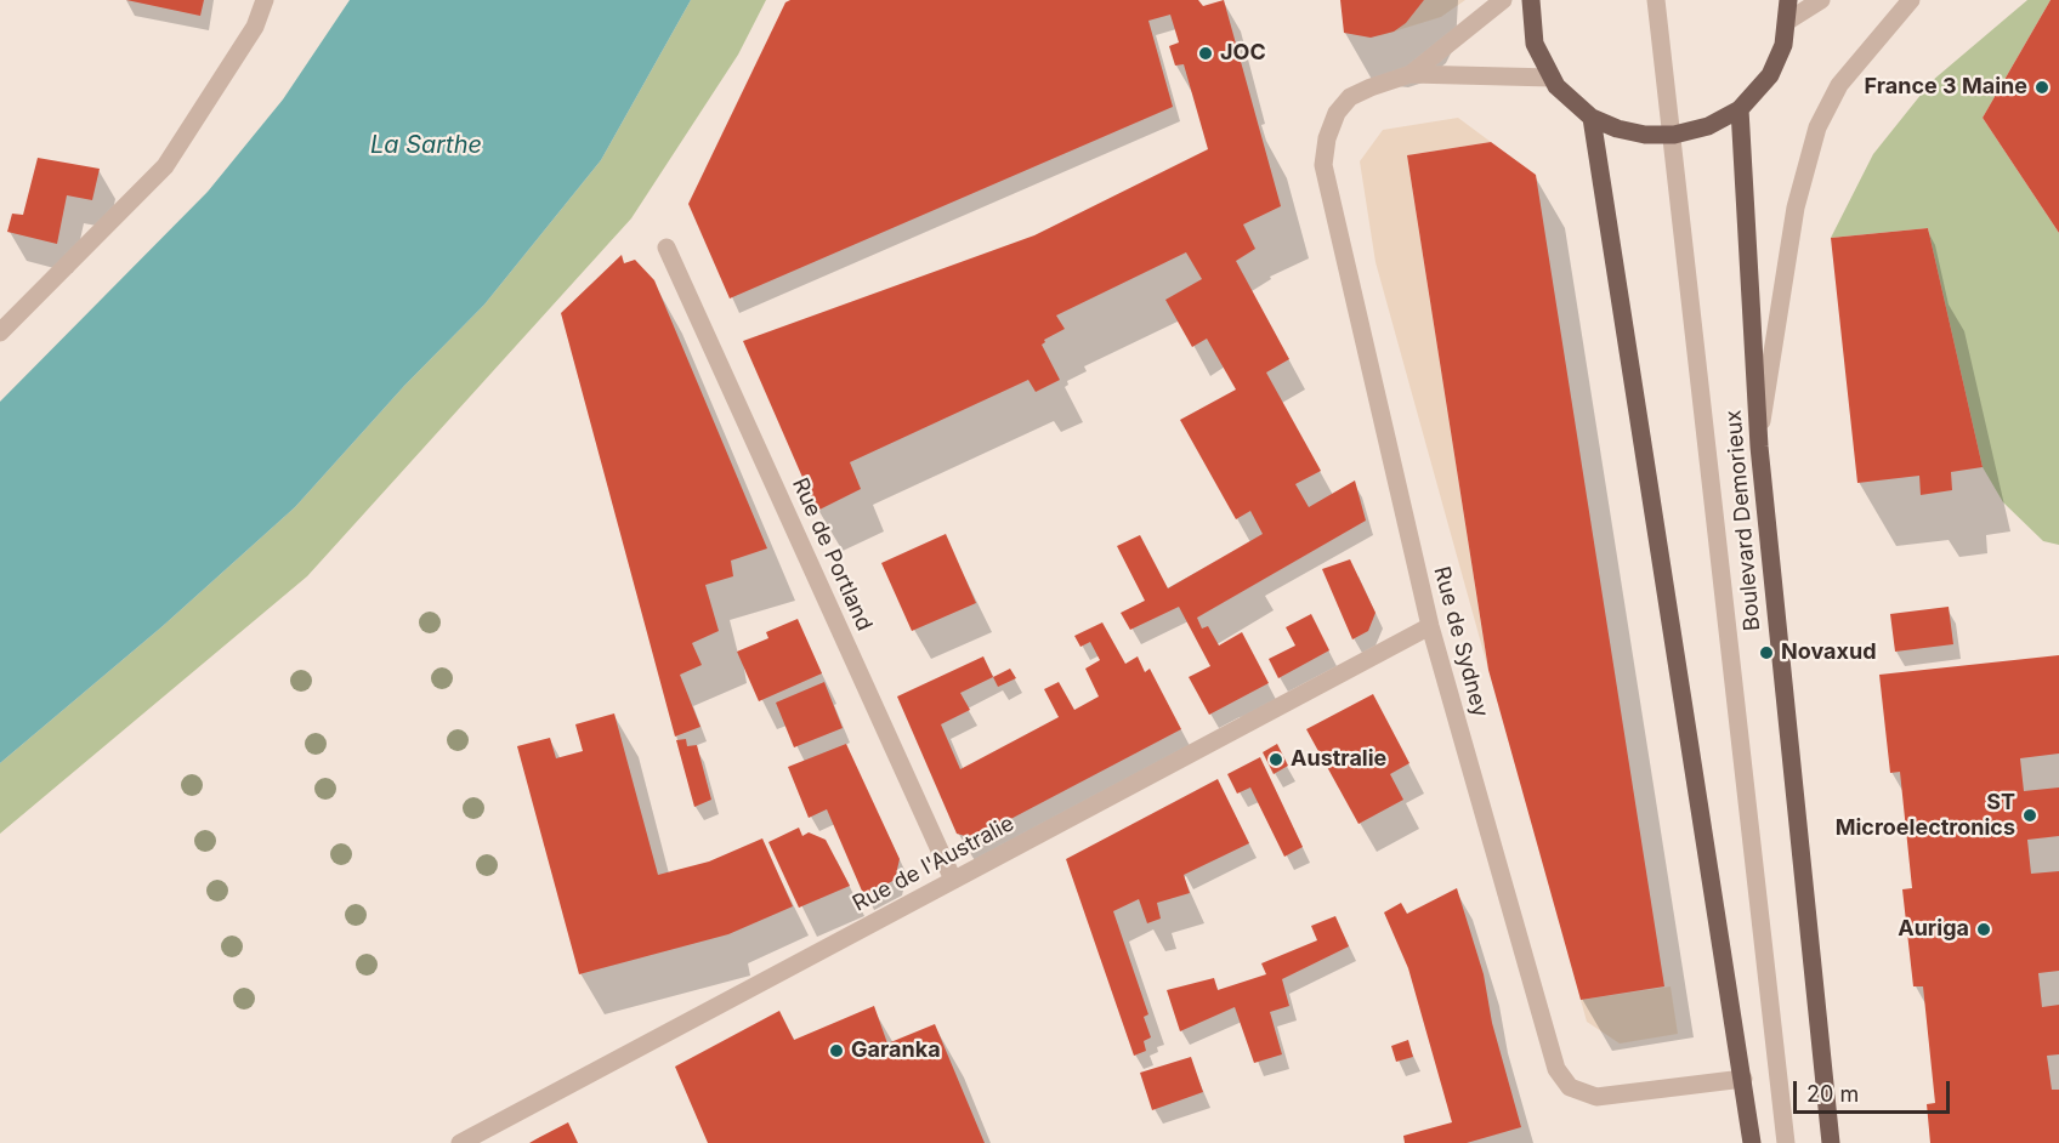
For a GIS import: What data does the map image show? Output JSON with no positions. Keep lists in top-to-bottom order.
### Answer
{
  "streets": {
    "main road": ["Boulevard Demorieux"],
    "street": ["Rue de Portland", "Rue de Sydney", "Rue de l'Australie"]
  },
  "crossings": [
    ["Rue de Portland", "Rue de l'Australie"],
    ["Rue de Sydney", "Rue de l'Australie"]
  ],
  "water": ["La Sarthe"],
  "places": [
    "JOC",
    "France 3 Maine",
    "Novaxud",
    "Australie",
    "ST Microelectronics",
    "Auriga",
    "Garanka"
  ],
  "scale_bar": "20 m"
}
